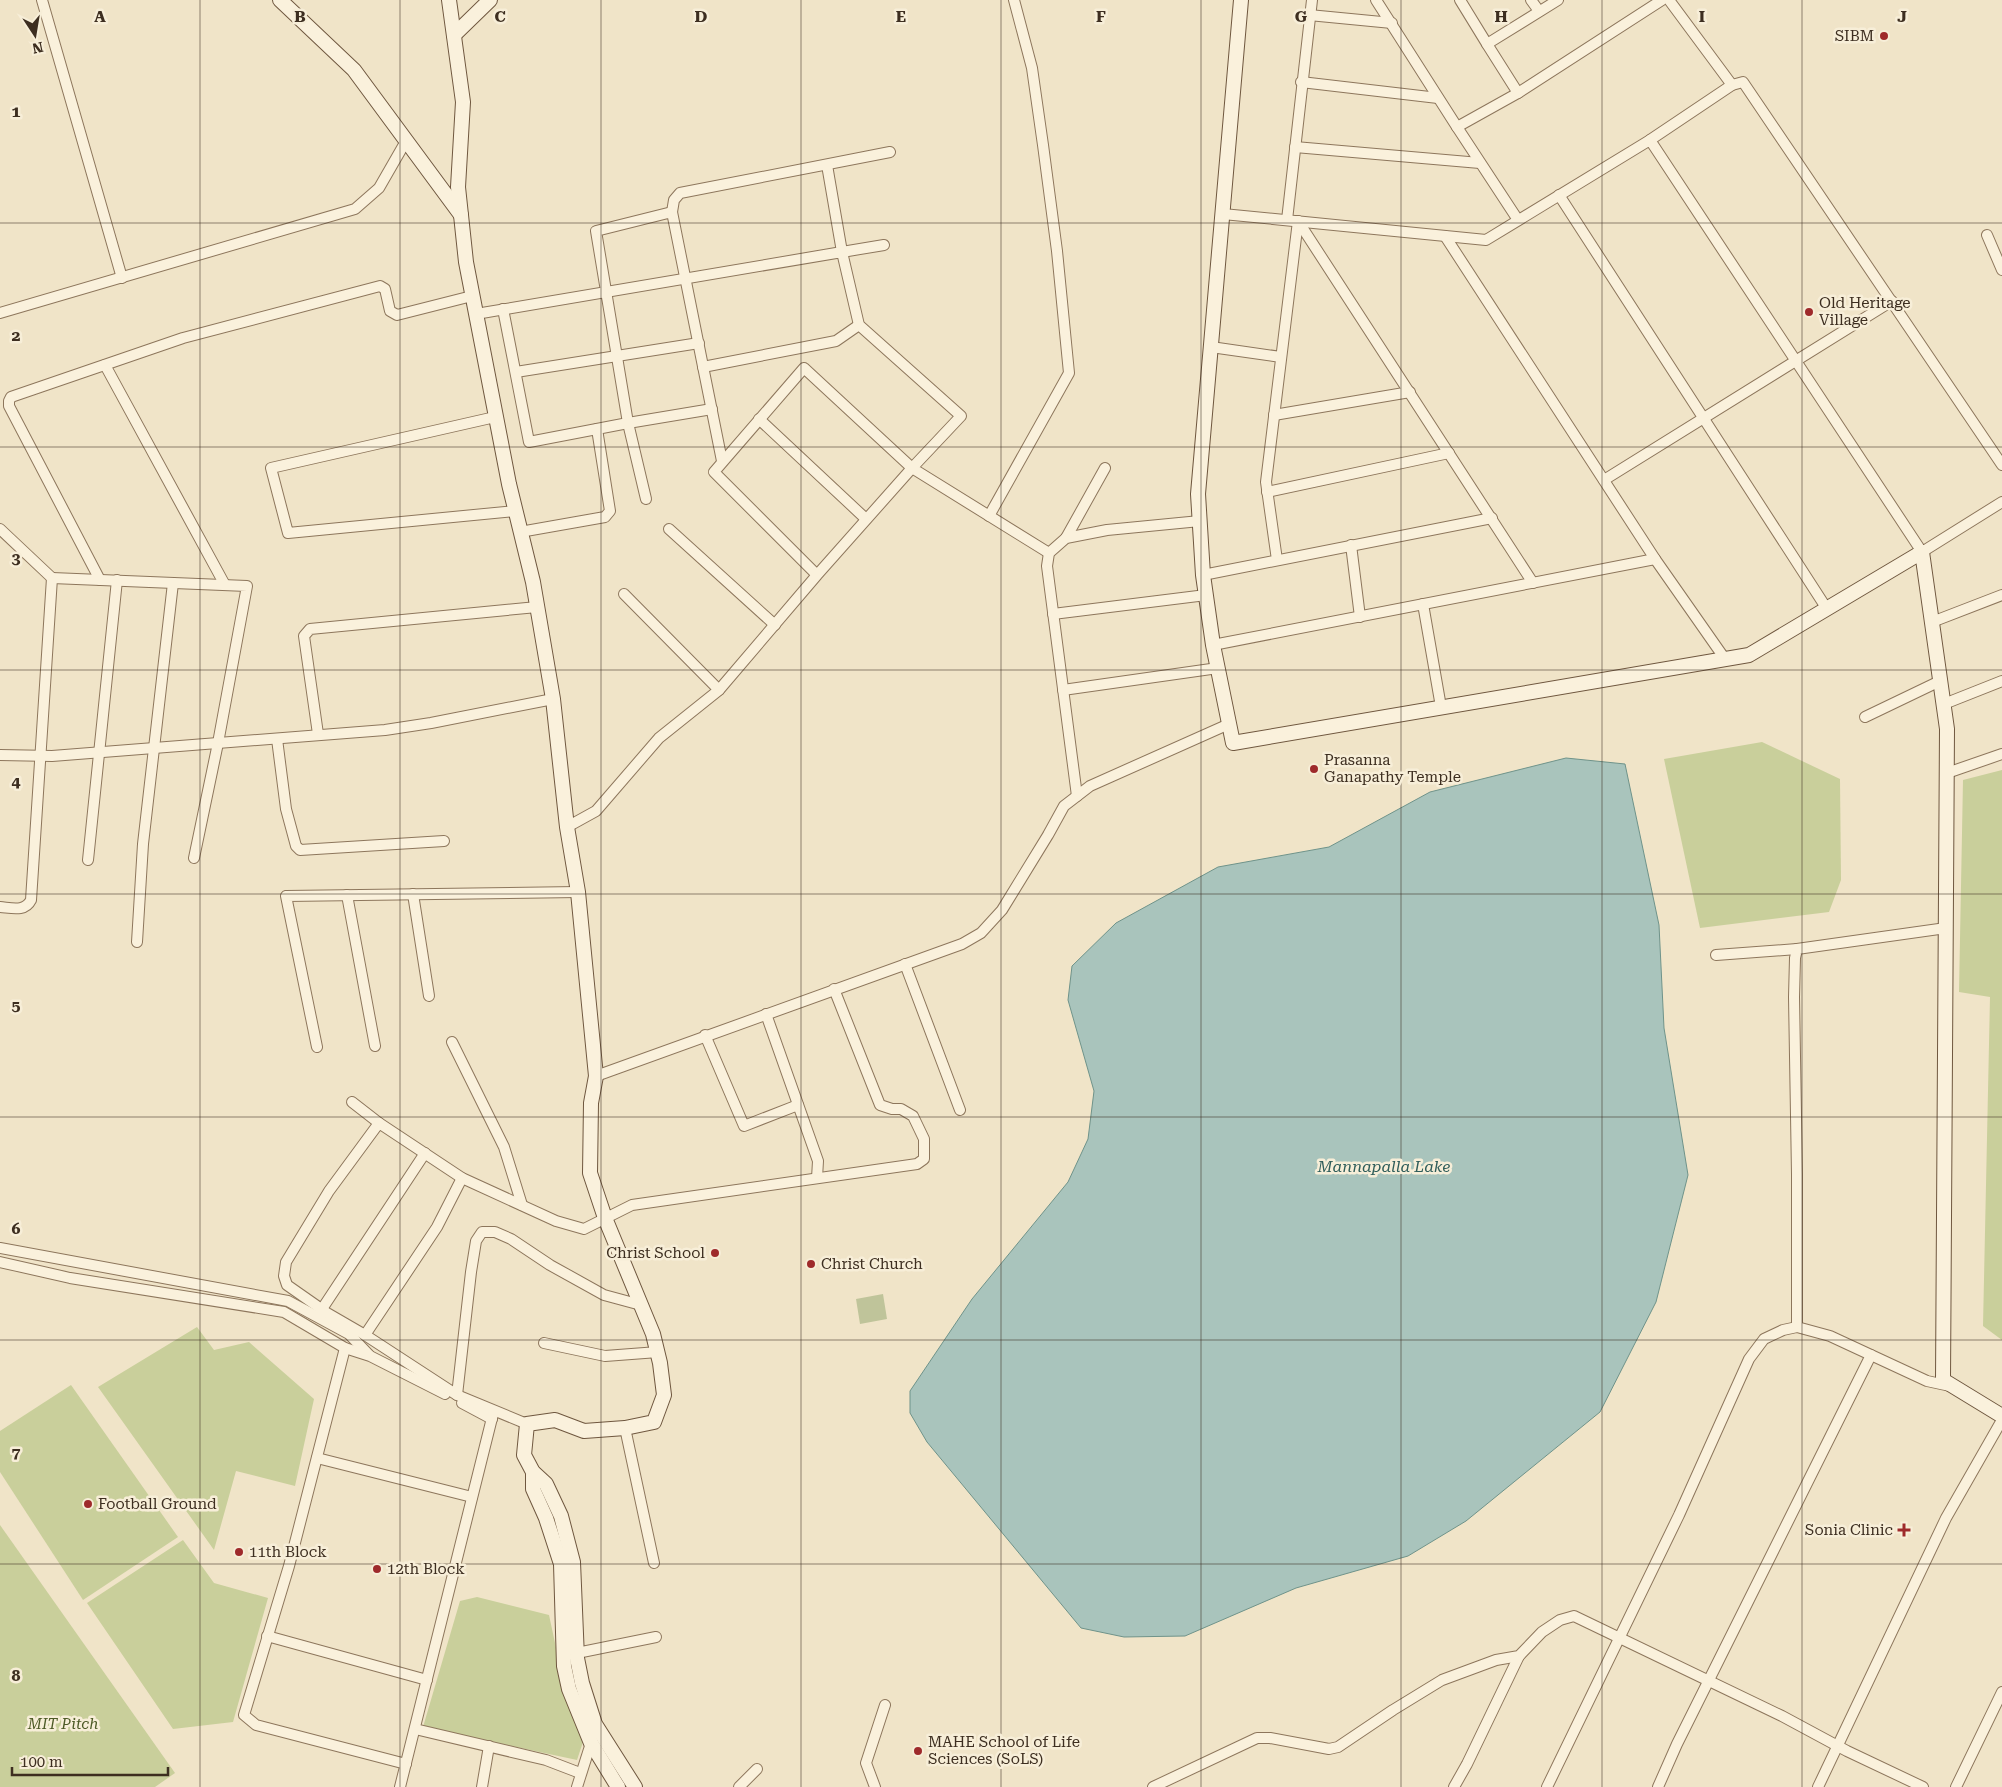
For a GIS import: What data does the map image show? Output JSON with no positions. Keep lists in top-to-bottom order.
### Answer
{
  "water": ["Mannapalla Lake"],
  "parks": ["MIT Pitch"],
  "places": {
    "other": [
      "SIBM",
      "Old Heritage Village",
      "Prasanna Ganapathy Temple",
      "Christ School",
      "Christ Church",
      "Football Ground",
      "11th Block",
      "12th Block",
      "MAHE School of Life Sciences (SoLS)"
    ],
    "health": ["Sonia Clinic"]
  },
  "scale_bar": "100 m",
  "north": "bottom",
  "grid": {
    "columns": [
      "A",
      "B",
      "C",
      "D",
      "E",
      "F",
      "G",
      "H",
      "I",
      "J"
    ],
    "rows": [
      "1",
      "2",
      "3",
      "4",
      "5",
      "6",
      "7",
      "8"
    ]
  }
}
